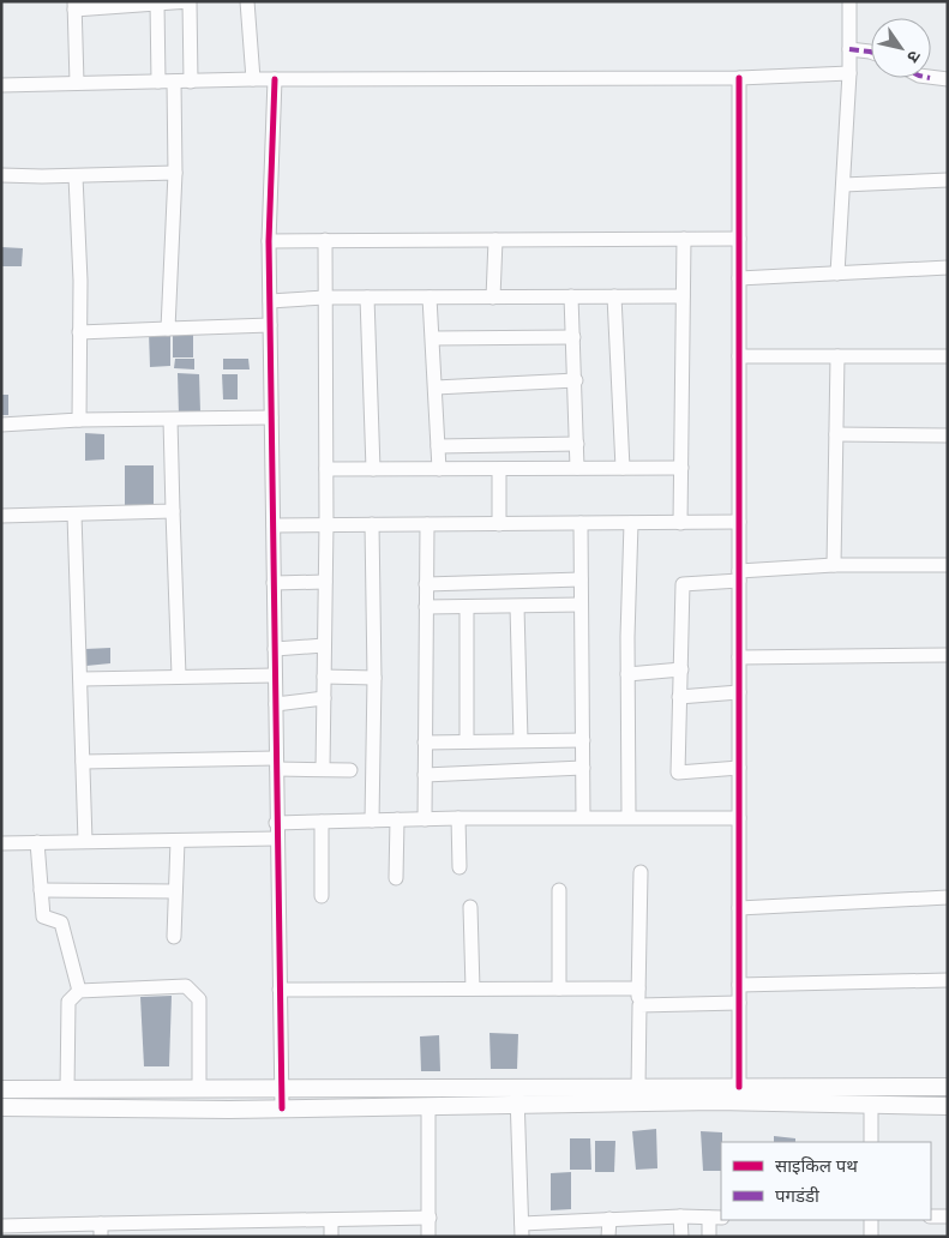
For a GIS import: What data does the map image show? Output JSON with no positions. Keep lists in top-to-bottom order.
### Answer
{
  "legend": ["साइकिल पथ", "पगडंडी"],
  "north": "bottom right"
}
